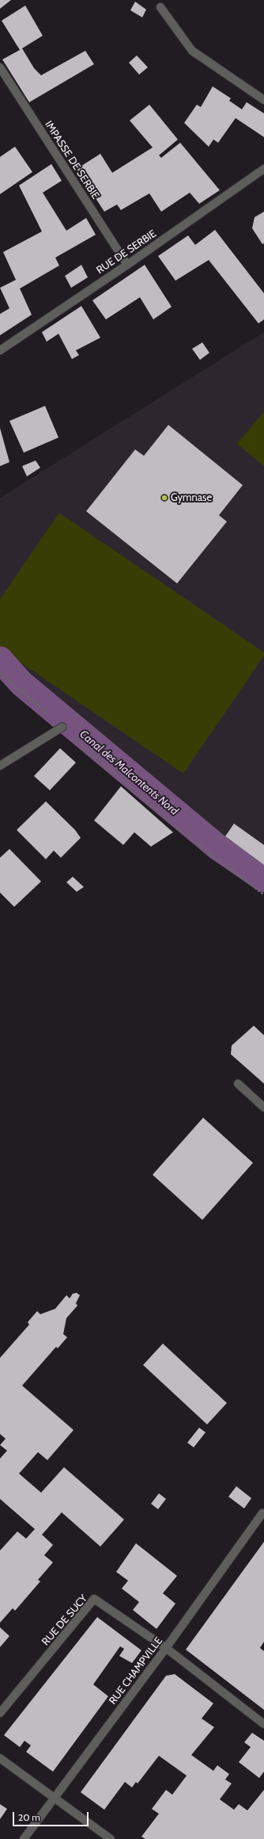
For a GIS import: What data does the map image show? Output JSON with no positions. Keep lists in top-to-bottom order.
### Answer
{
  "streets": {
    "street": [
      "IMPASSE DE SERBIE",
      "RUE DE SERBIE",
      "RUE DE SUCY",
      "RUE CHAMPVILLE"
    ]
  },
  "crossings": [
    ["IMPASSE DE SERBIE", "RUE DE SERBIE"],
    ["RUE DE SUCY", "RUE CHAMPVILLE"]
  ],
  "water": ["Canal des Malcontents Nord"],
  "places": ["Gymnase"],
  "scale_bar": "20 m"
}
